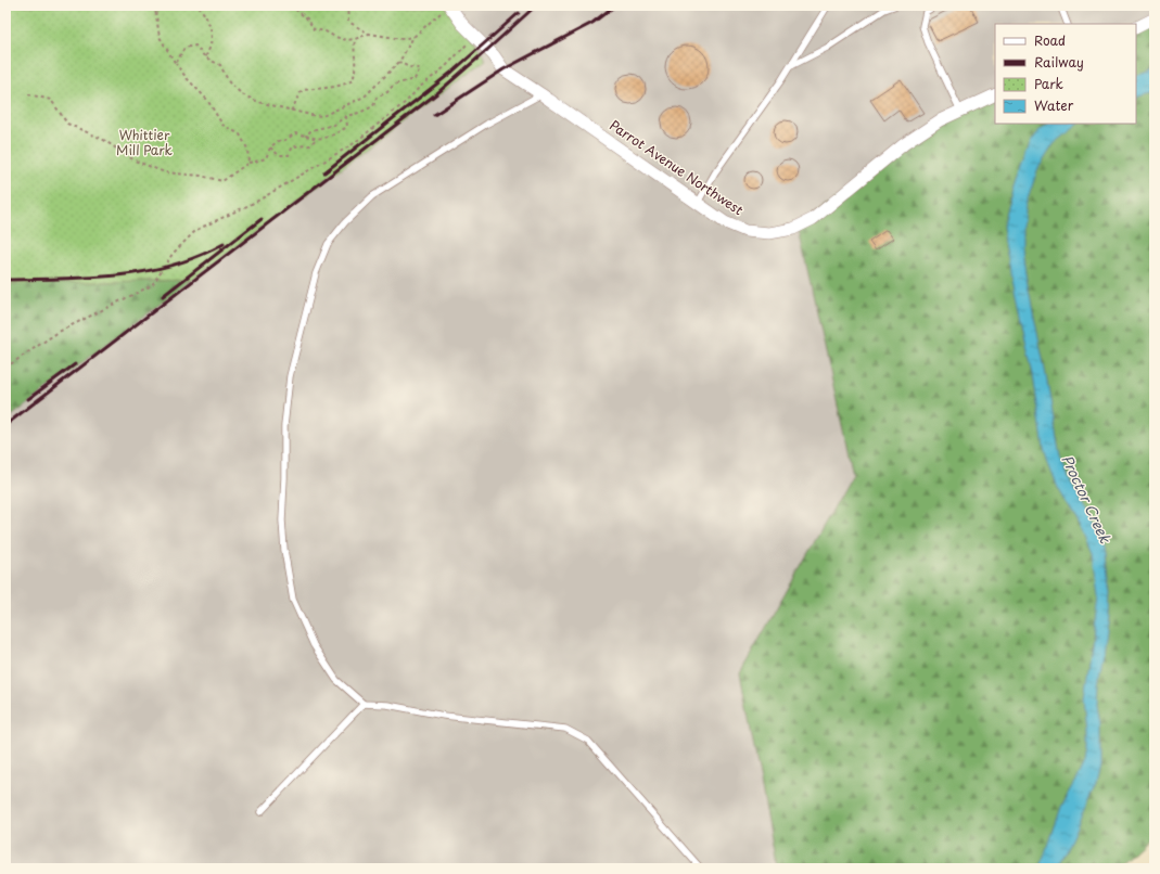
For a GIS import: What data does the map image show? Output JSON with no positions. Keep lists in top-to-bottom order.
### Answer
{
  "streets": {
    "street": ["Parrot Avenue Northwest"]
  },
  "water": ["Proctor Creek"],
  "parks": ["Whittier Mill Park"],
  "legend": [
    "Road",
    "Railway",
    "Park",
    "Water"
  ]
}
